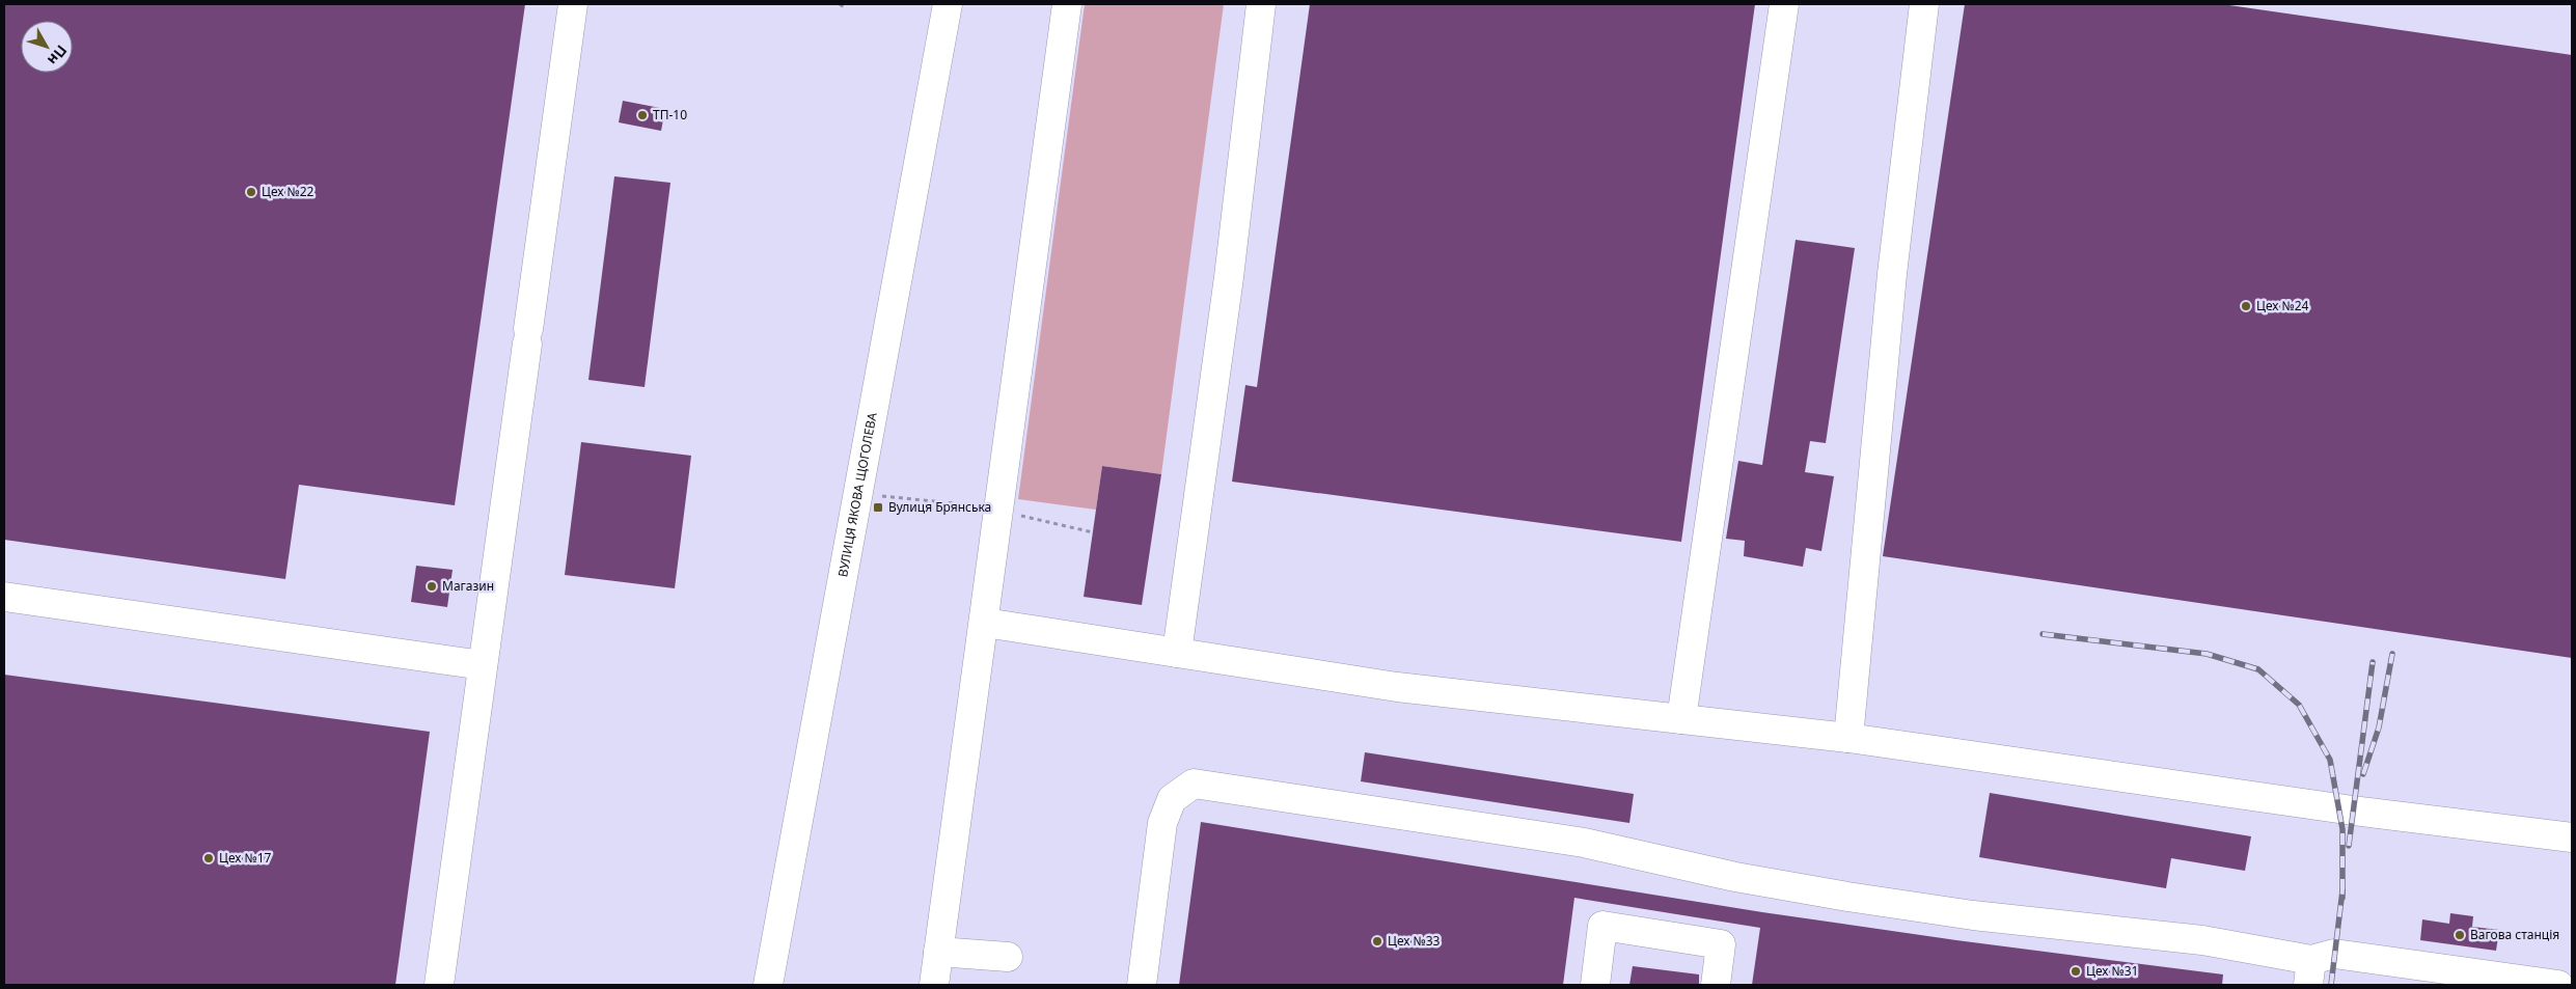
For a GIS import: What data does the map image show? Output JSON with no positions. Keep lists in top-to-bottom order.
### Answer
{
  "streets": {
    "street": ["ВУЛИЦЯ ЯКОВА ЩОГОЛЕВА"]
  },
  "places": {
    "other": [
      "ТП-10",
      "Цех №22",
      "Цех №24",
      "Магазин",
      "Цех №17",
      "Вагова станція",
      "Цех №33",
      "Цех №31"
    ],
    "transit": ["Вулиця Брянська"]
  },
  "north": "bottom right"
}
